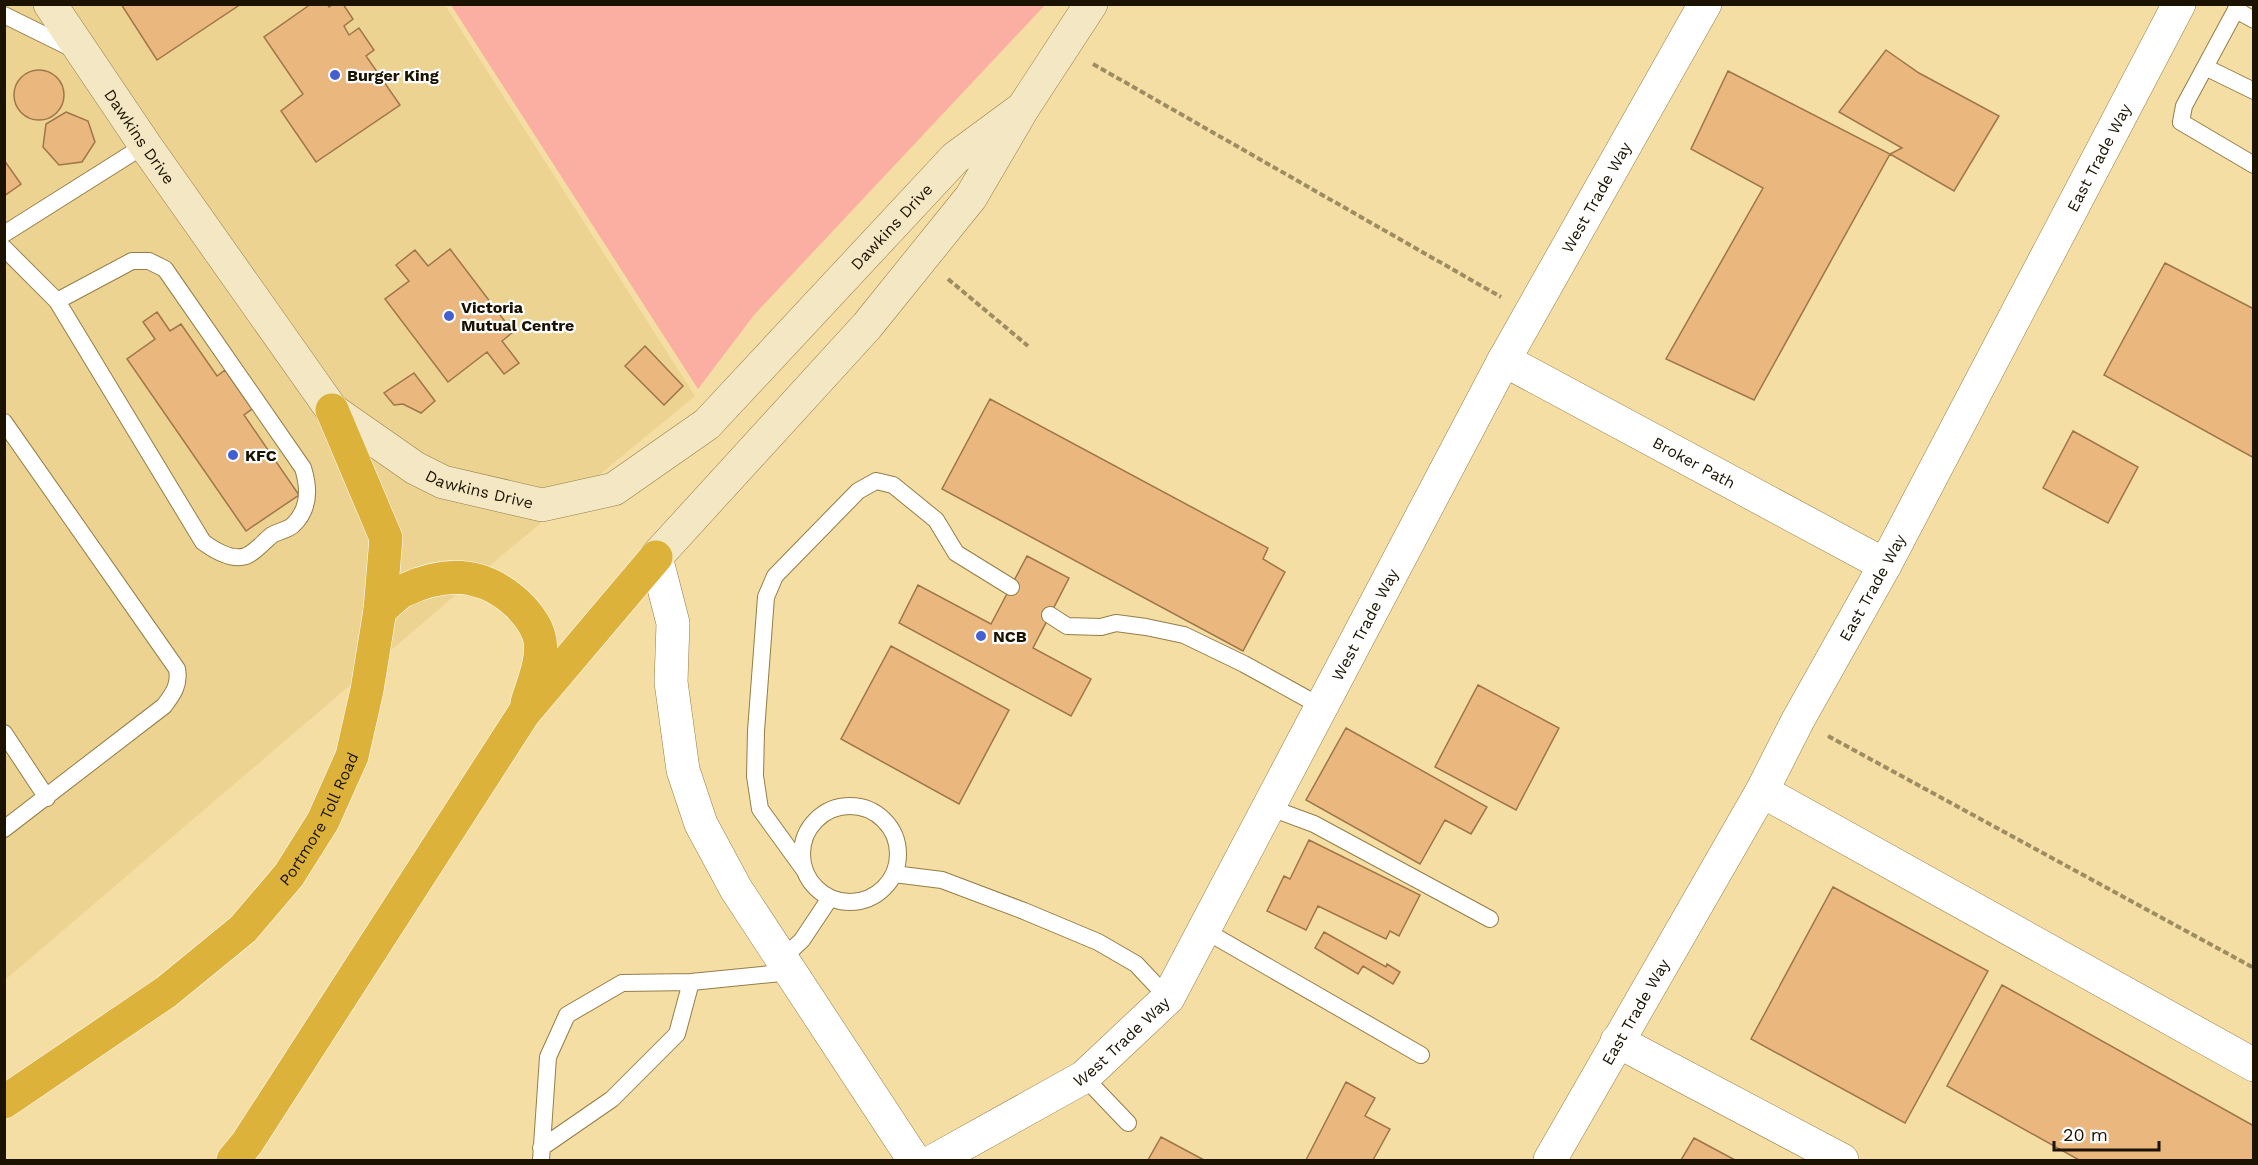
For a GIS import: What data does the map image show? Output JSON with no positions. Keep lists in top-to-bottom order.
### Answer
{
  "streets": {
    "highway": ["Portmore Toll Road"],
    "main road": ["Dawkins Drive"],
    "street": ["East Trade Way", "West Trade Way", "Broker Path"]
  },
  "crossings": [
    ["Dawkins Drive", "Portmore Toll Road"],
    ["East Trade Way", "Broker Path"],
    ["West Trade Way", "Broker Path"]
  ],
  "places": [
    "Burger King",
    "Victoria Mutual Centre",
    "KFC",
    "NCB"
  ],
  "scale_bar": "20 m"
}
